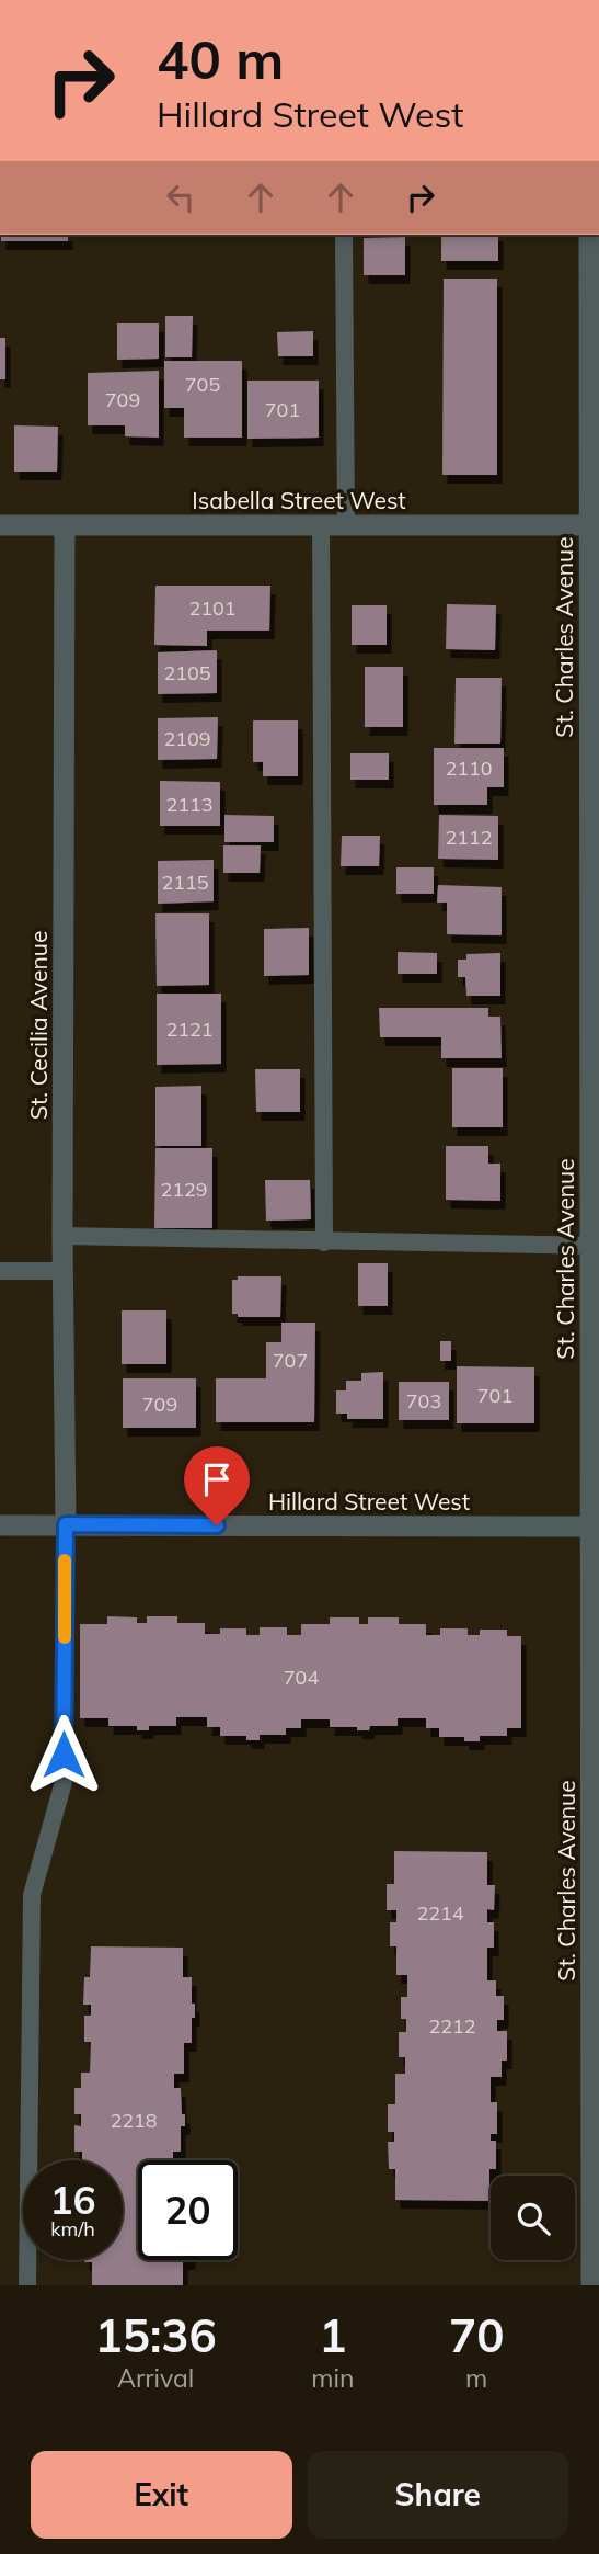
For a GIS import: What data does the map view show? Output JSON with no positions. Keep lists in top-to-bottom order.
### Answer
{
  "streets": {
    "street": [
      "Isabella Street West",
      "St. Charles Avenue",
      "St. Cecilia Avenue",
      "Hillard Street West"
    ]
  },
  "crossings": [
    ["Isabella Street West", "St. Charles Avenue"],
    ["Isabella Street West", "St. Cecilia Avenue"],
    ["St. Charles Avenue", "Hillard Street West"],
    ["St. Cecilia Avenue", "Hillard Street West"]
  ],
  "house_numbers": [
    "705",
    "709",
    "701",
    "2101",
    "2105",
    "2109",
    "2110",
    "2113",
    "2112",
    "2115",
    "2121",
    "2129",
    "707",
    "701",
    "703",
    "709",
    "704",
    "2214",
    "2212",
    "2218"
  ],
  "page": {
    "turn": ["40 m", "Hillard Street West"],
    "speed": "16 km/h",
    "limit": "20",
    "eta": [
      "15:36",
      "Arrival",
      "1",
      "min",
      "70",
      "m"
    ],
    "buttons": ["Exit", "Share"]
  }
}
